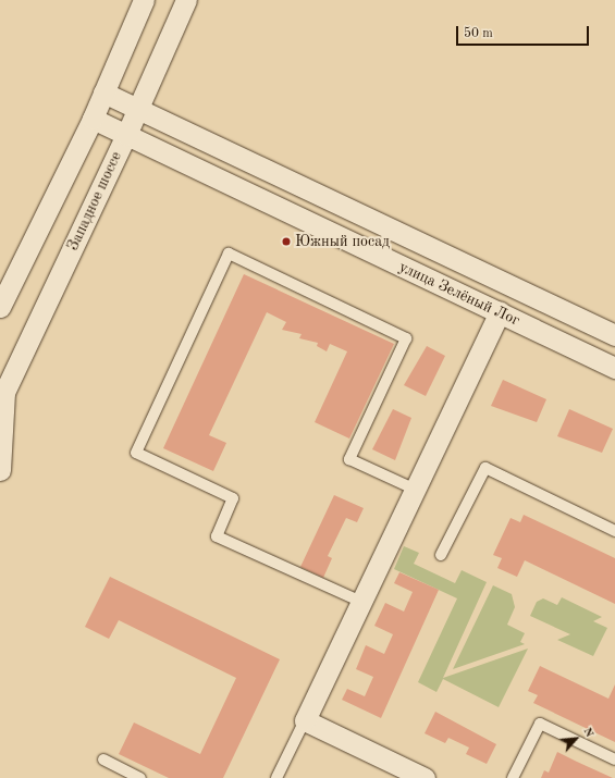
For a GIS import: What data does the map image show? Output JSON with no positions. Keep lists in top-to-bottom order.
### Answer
{
  "streets": {
    "street": ["Западное шоссе", "улица Зелёный Лог"]
  },
  "crossings": [
    ["Западное шоссе", "улица Зелёный Лог"]
  ],
  "places": ["Южный посад"],
  "scale_bar": "50 m",
  "north": "top right"
}
